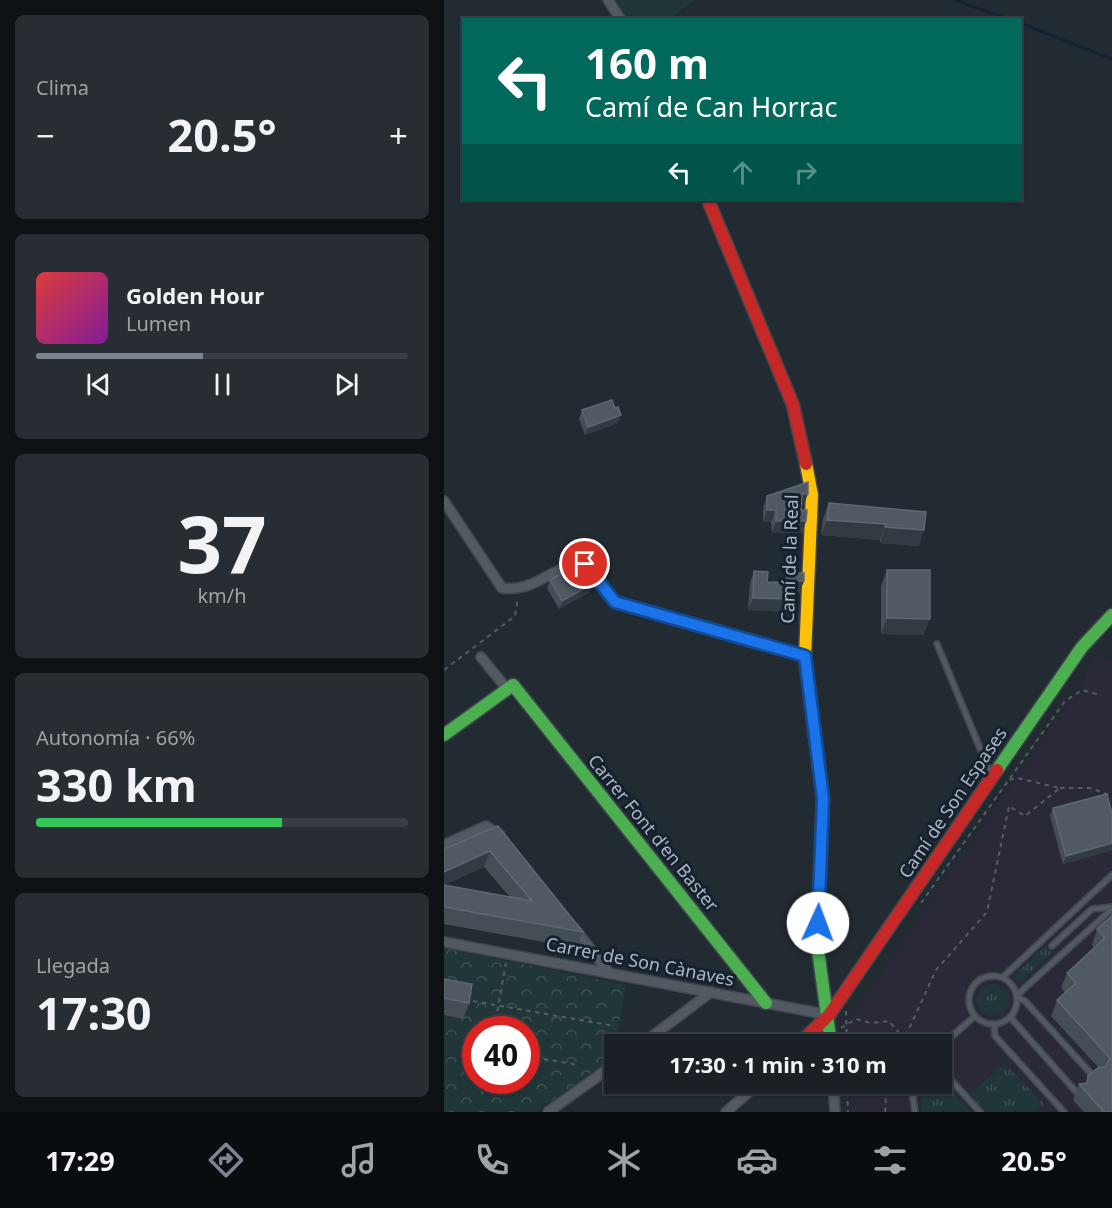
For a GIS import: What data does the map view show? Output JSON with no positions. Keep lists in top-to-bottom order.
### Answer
{
  "streets": {
    "street": [
      "Camí de la Real",
      "Camí de Son Espases",
      "Carrer Font d'en Baster",
      "Carrer de Son Cànaves"
    ]
  },
  "crossings": [
    ["Camí de la Real", "Camí de Son Espases"],
    ["Camí de la Real", "Carrer de Son Cànaves"],
    ["Camí de Son Espases", "Carrer de Son Cànaves"],
    ["Carrer Font d'en Baster", "Carrer de Son Cànaves"]
  ],
  "page": {
    "tile": [
      "Clima",
      ["37", "km/h"],
      ["Autonomía · 66%", "330 km"],
      ["Llegada", "17:30"]
    ],
    "turn": ["160 m", "Camí de Can Horrac"],
    "heat": ["−", "20.5°", "+"],
    "song": ["Golden Hour", "Lumen"],
    "limit": "40",
    "trip": "17:30 · 1 min · 310 m",
    "tabs": ["17:29", "20.5°"]
  }
}
